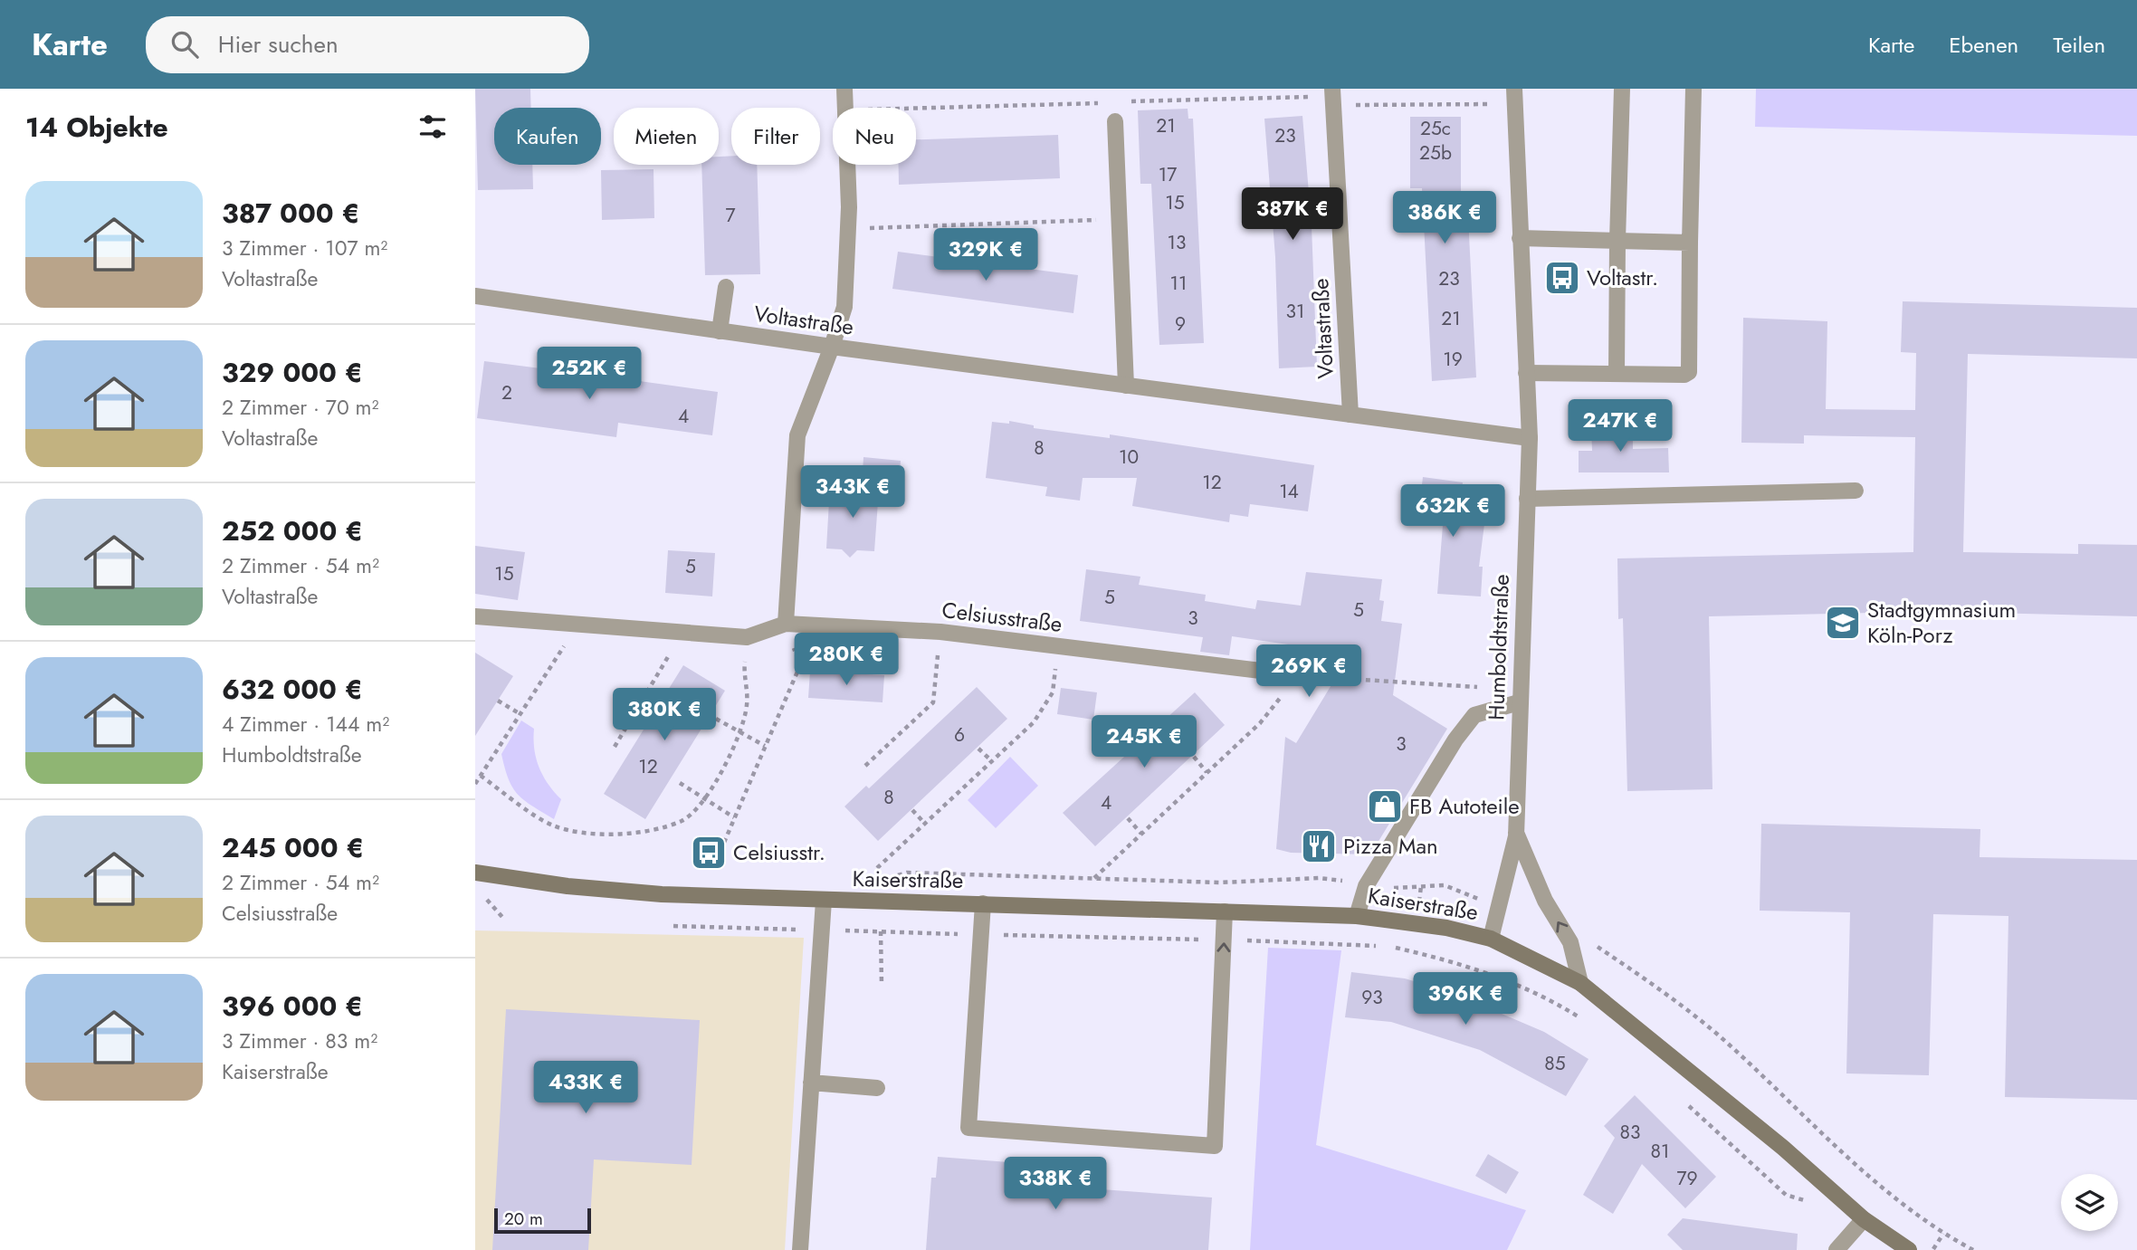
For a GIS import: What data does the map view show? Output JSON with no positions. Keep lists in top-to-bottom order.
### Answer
{
  "streets": {
    "main road": ["Kaiserstraße"],
    "street": ["Voltastraße", "Celsiusstraße", "Humboldtstraße"]
  },
  "crossings": [
    ["Voltastraße", "Humboldtstraße"],
    ["Humboldtstraße", "Kaiserstraße"]
  ],
  "places": {
    "bus stop": ["Voltastr.", "Celsiusstr."],
    "school or university": ["Stadtgymnasium Köln-Porz"],
    "shop": ["FB Autoteile"],
    "restaurant": ["Pizza Man"]
  },
  "house_numbers": [
    "21",
    "25c",
    "23",
    "25b",
    "17",
    "15",
    "7",
    "13",
    "23",
    "11",
    "31",
    "21",
    "9",
    "19",
    "2",
    "4",
    "8",
    "10",
    "12",
    "14",
    "5",
    "15",
    "5",
    "5",
    "3",
    "6",
    "3",
    "12",
    "8",
    "4",
    "93",
    "85",
    "83",
    "81",
    "79"
  ],
  "scale_bar": "20 m",
  "page": {
    "header": "Karte",
    "search": "Hier suchen",
    "nav": ["Karte", "Ebenen", "Teilen"],
    "heading": "14 Objekte",
    "chip": [
      "Kaufen",
      "Mieten",
      "Filter",
      "Neu"
    ],
    "list": [
      {
        "name": "387 000 €",
        "note": "3 Zimmer · 107 m² · Voltastraße"
      },
      {
        "name": "329 000 €",
        "note": "2 Zimmer · 70 m² · Voltastraße"
      },
      {
        "name": "252 000 €",
        "note": "2 Zimmer · 54 m² · Voltastraße"
      },
      {
        "name": "632 000 €",
        "note": "4 Zimmer · 144 m² · Humboldtstraße"
      },
      {
        "name": "245 000 €",
        "note": "2 Zimmer · 54 m² · Celsiusstraße"
      },
      {
        "name": "396 000 €",
        "note": "3 Zimmer · 83 m² · Kaiserstraße"
      }
    ],
    "price": [
      "387K €",
      "386K €",
      "329K €",
      "252K €",
      "247K €",
      "343K €",
      "632K €",
      "280K €",
      "269K €",
      "380K €",
      "245K €",
      "396K €",
      "433K €",
      "338K €"
    ],
    "scale": "20 m"
  }
}
